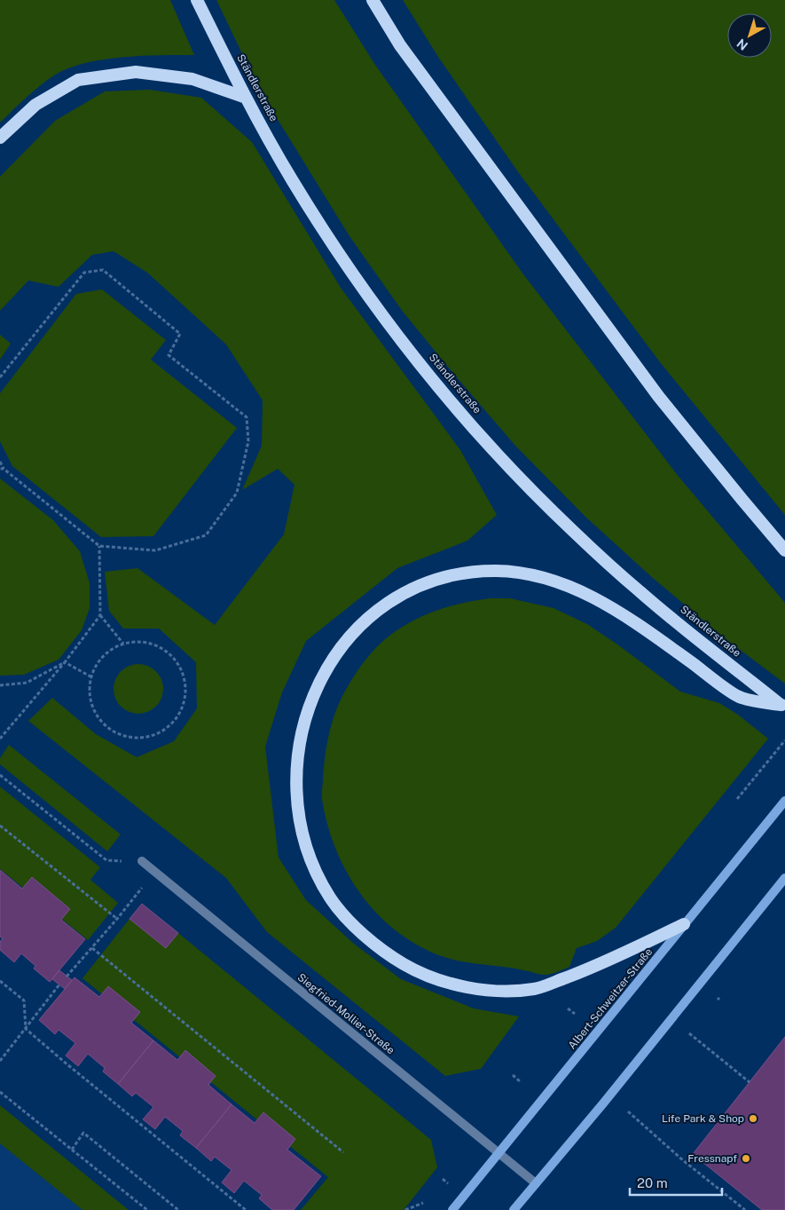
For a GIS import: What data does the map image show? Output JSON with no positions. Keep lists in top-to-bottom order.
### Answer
{
  "streets": {
    "highway": ["Ständlerstraße"],
    "main road": ["Albert-Schweitzer-Straße"],
    "street": ["Siegfried-Mollier-Straße"]
  },
  "crossings": [
    ["Albert-Schweitzer-Straße", "Siegfried-Mollier-Straße"]
  ],
  "places": ["Life Park & Shop", "Fressnapf"],
  "scale_bar": "20 m",
  "north": "bottom left"
}
